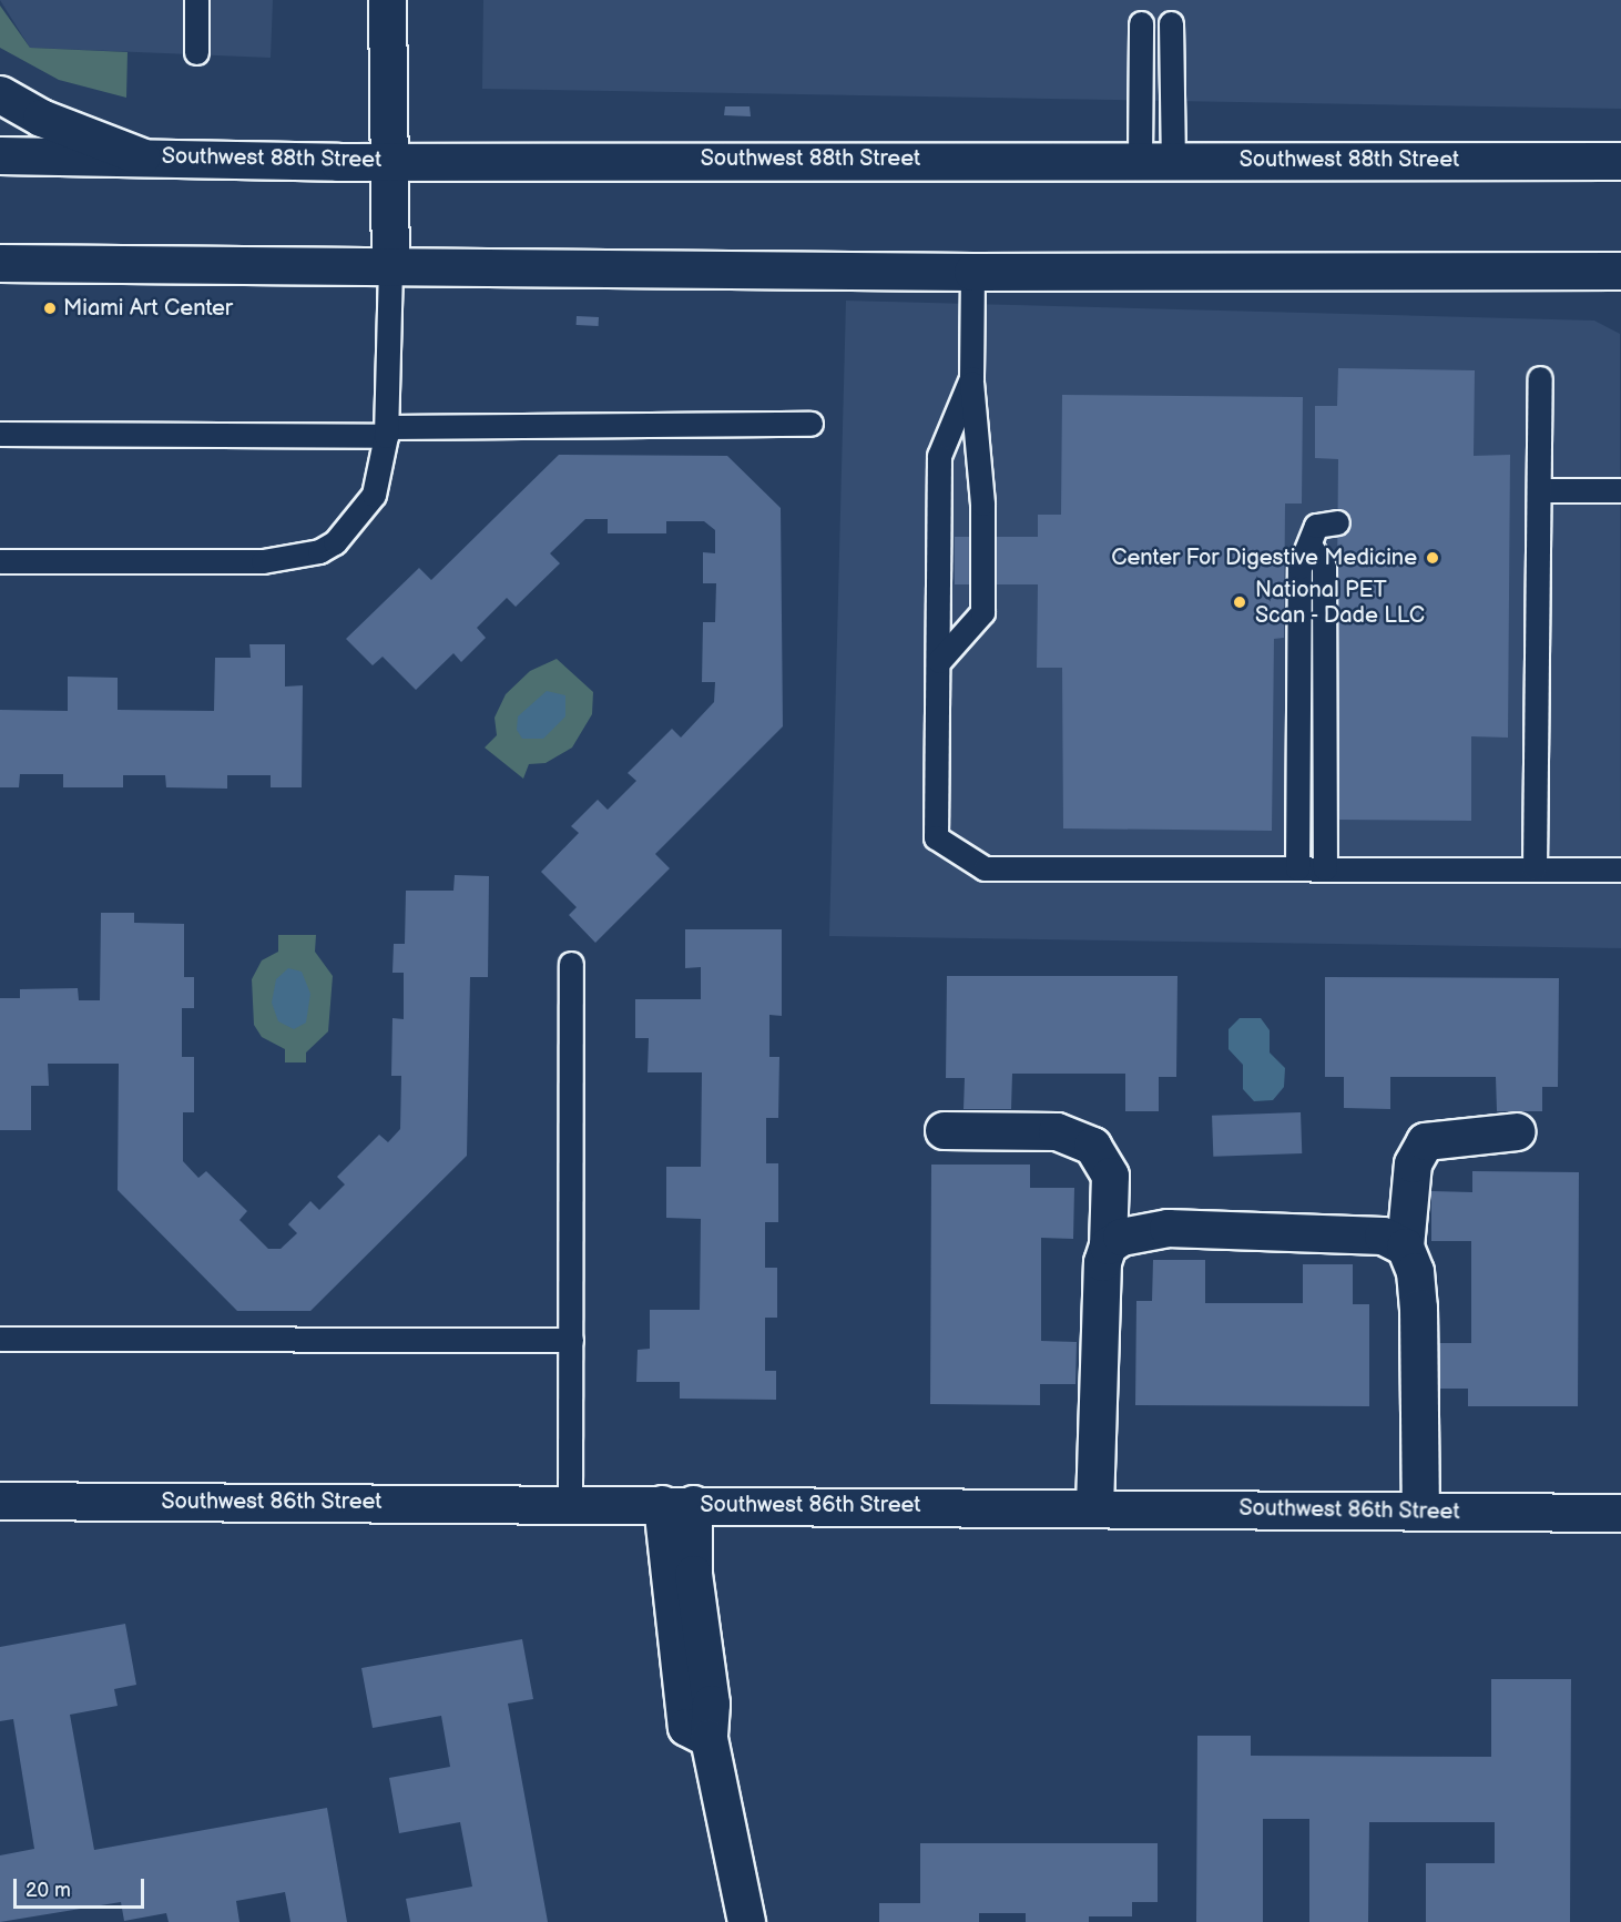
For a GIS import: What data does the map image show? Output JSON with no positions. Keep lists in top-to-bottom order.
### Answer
{
  "streets": {
    "main road": ["Southwest 88th Street", "Southwest 86th Street"]
  },
  "places": ["Miami Art Center", "Center For Digestive Medicine", "National PET Scan - Dade LLC"],
  "scale_bar": "20 m"
}
